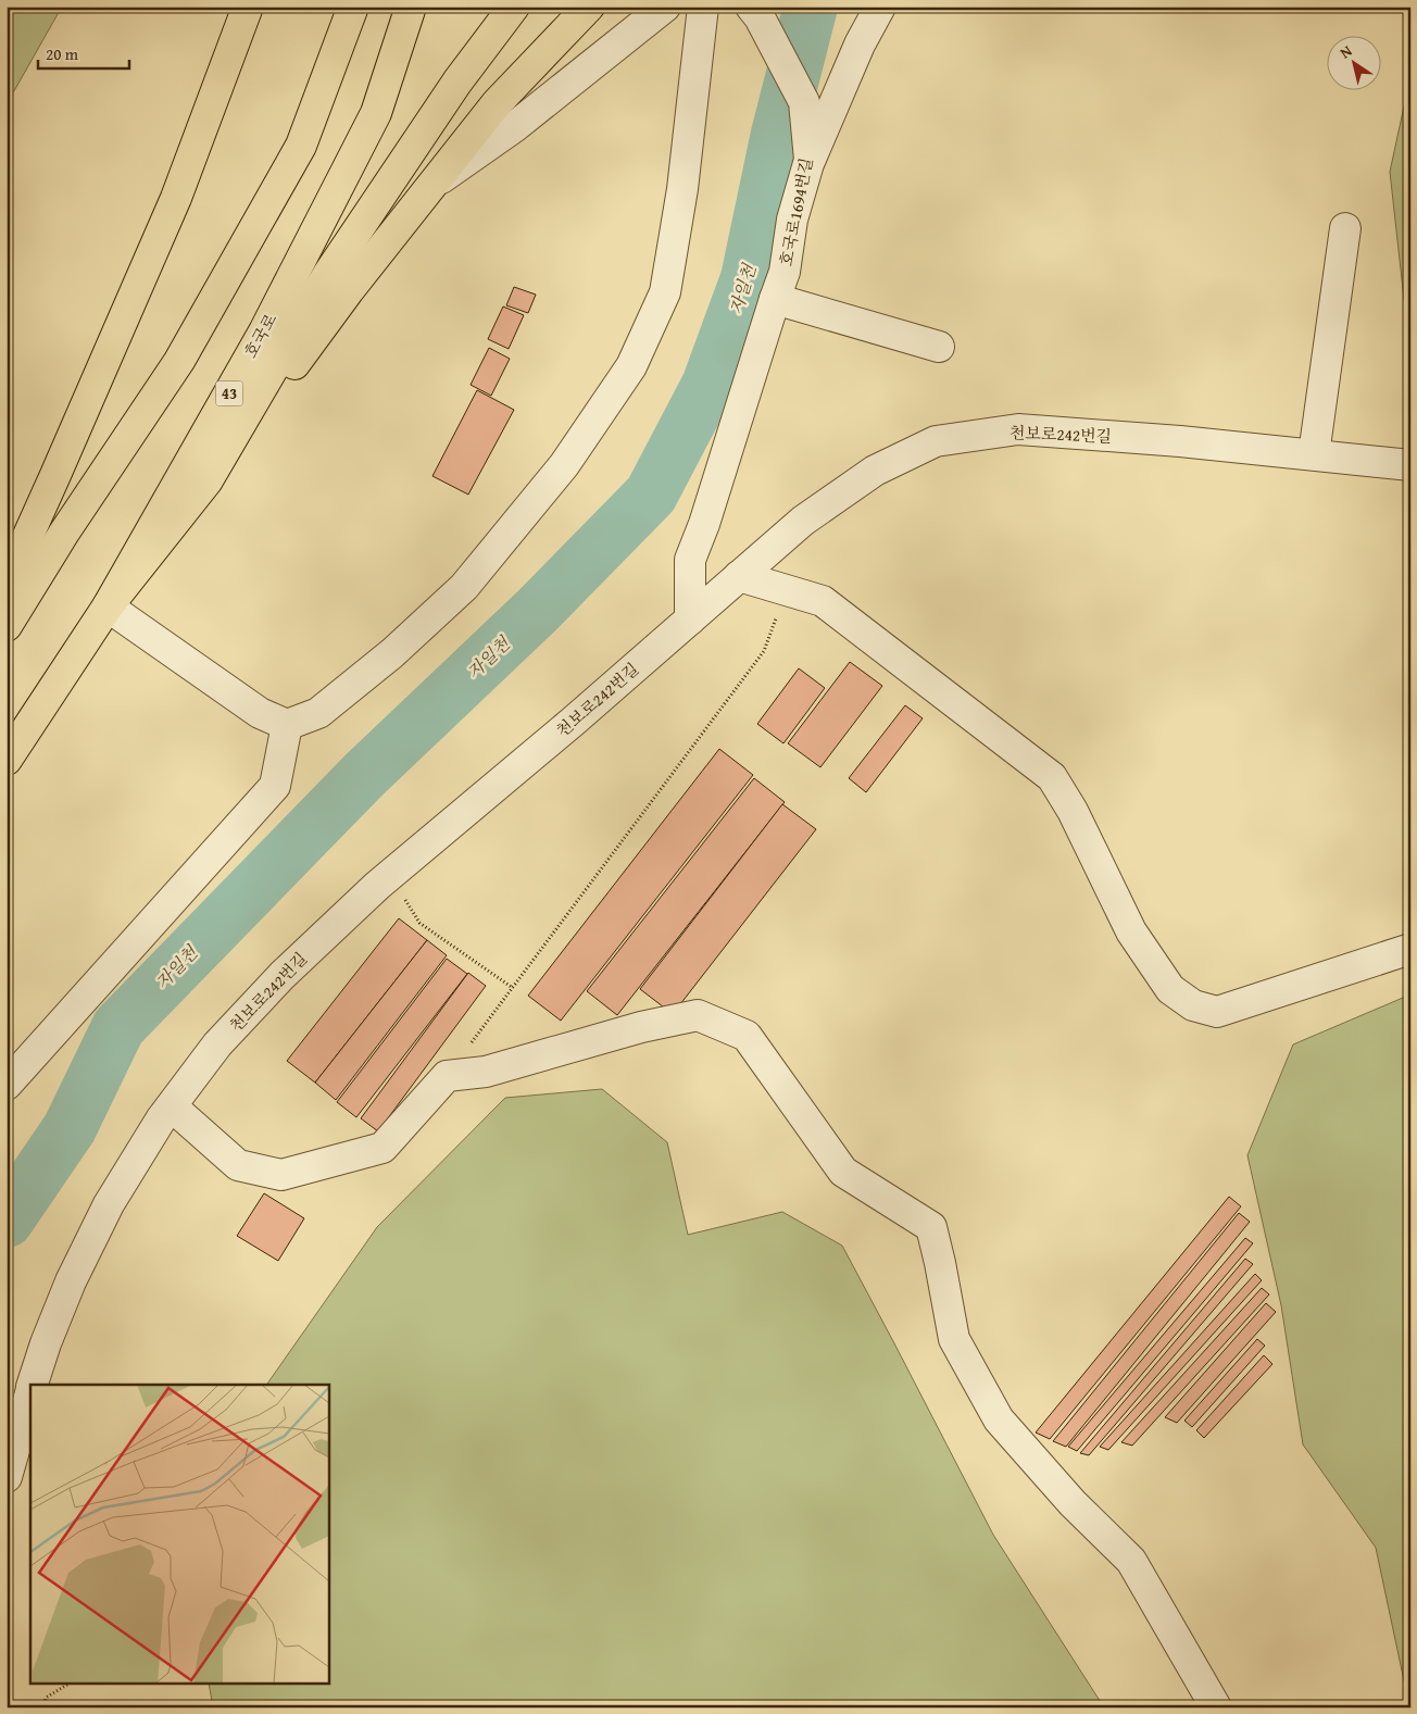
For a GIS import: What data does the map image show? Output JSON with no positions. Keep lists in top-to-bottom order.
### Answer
{
  "streets": {
    "main road": ["호국로", "43"],
    "street": ["호국로1694번길", "천보로242번길"]
  },
  "crossings": [
    ["호국로1694번길", "천보로242번길"]
  ],
  "water": ["자일천"],
  "scale_bar": "20 m",
  "north": "top left"
}
